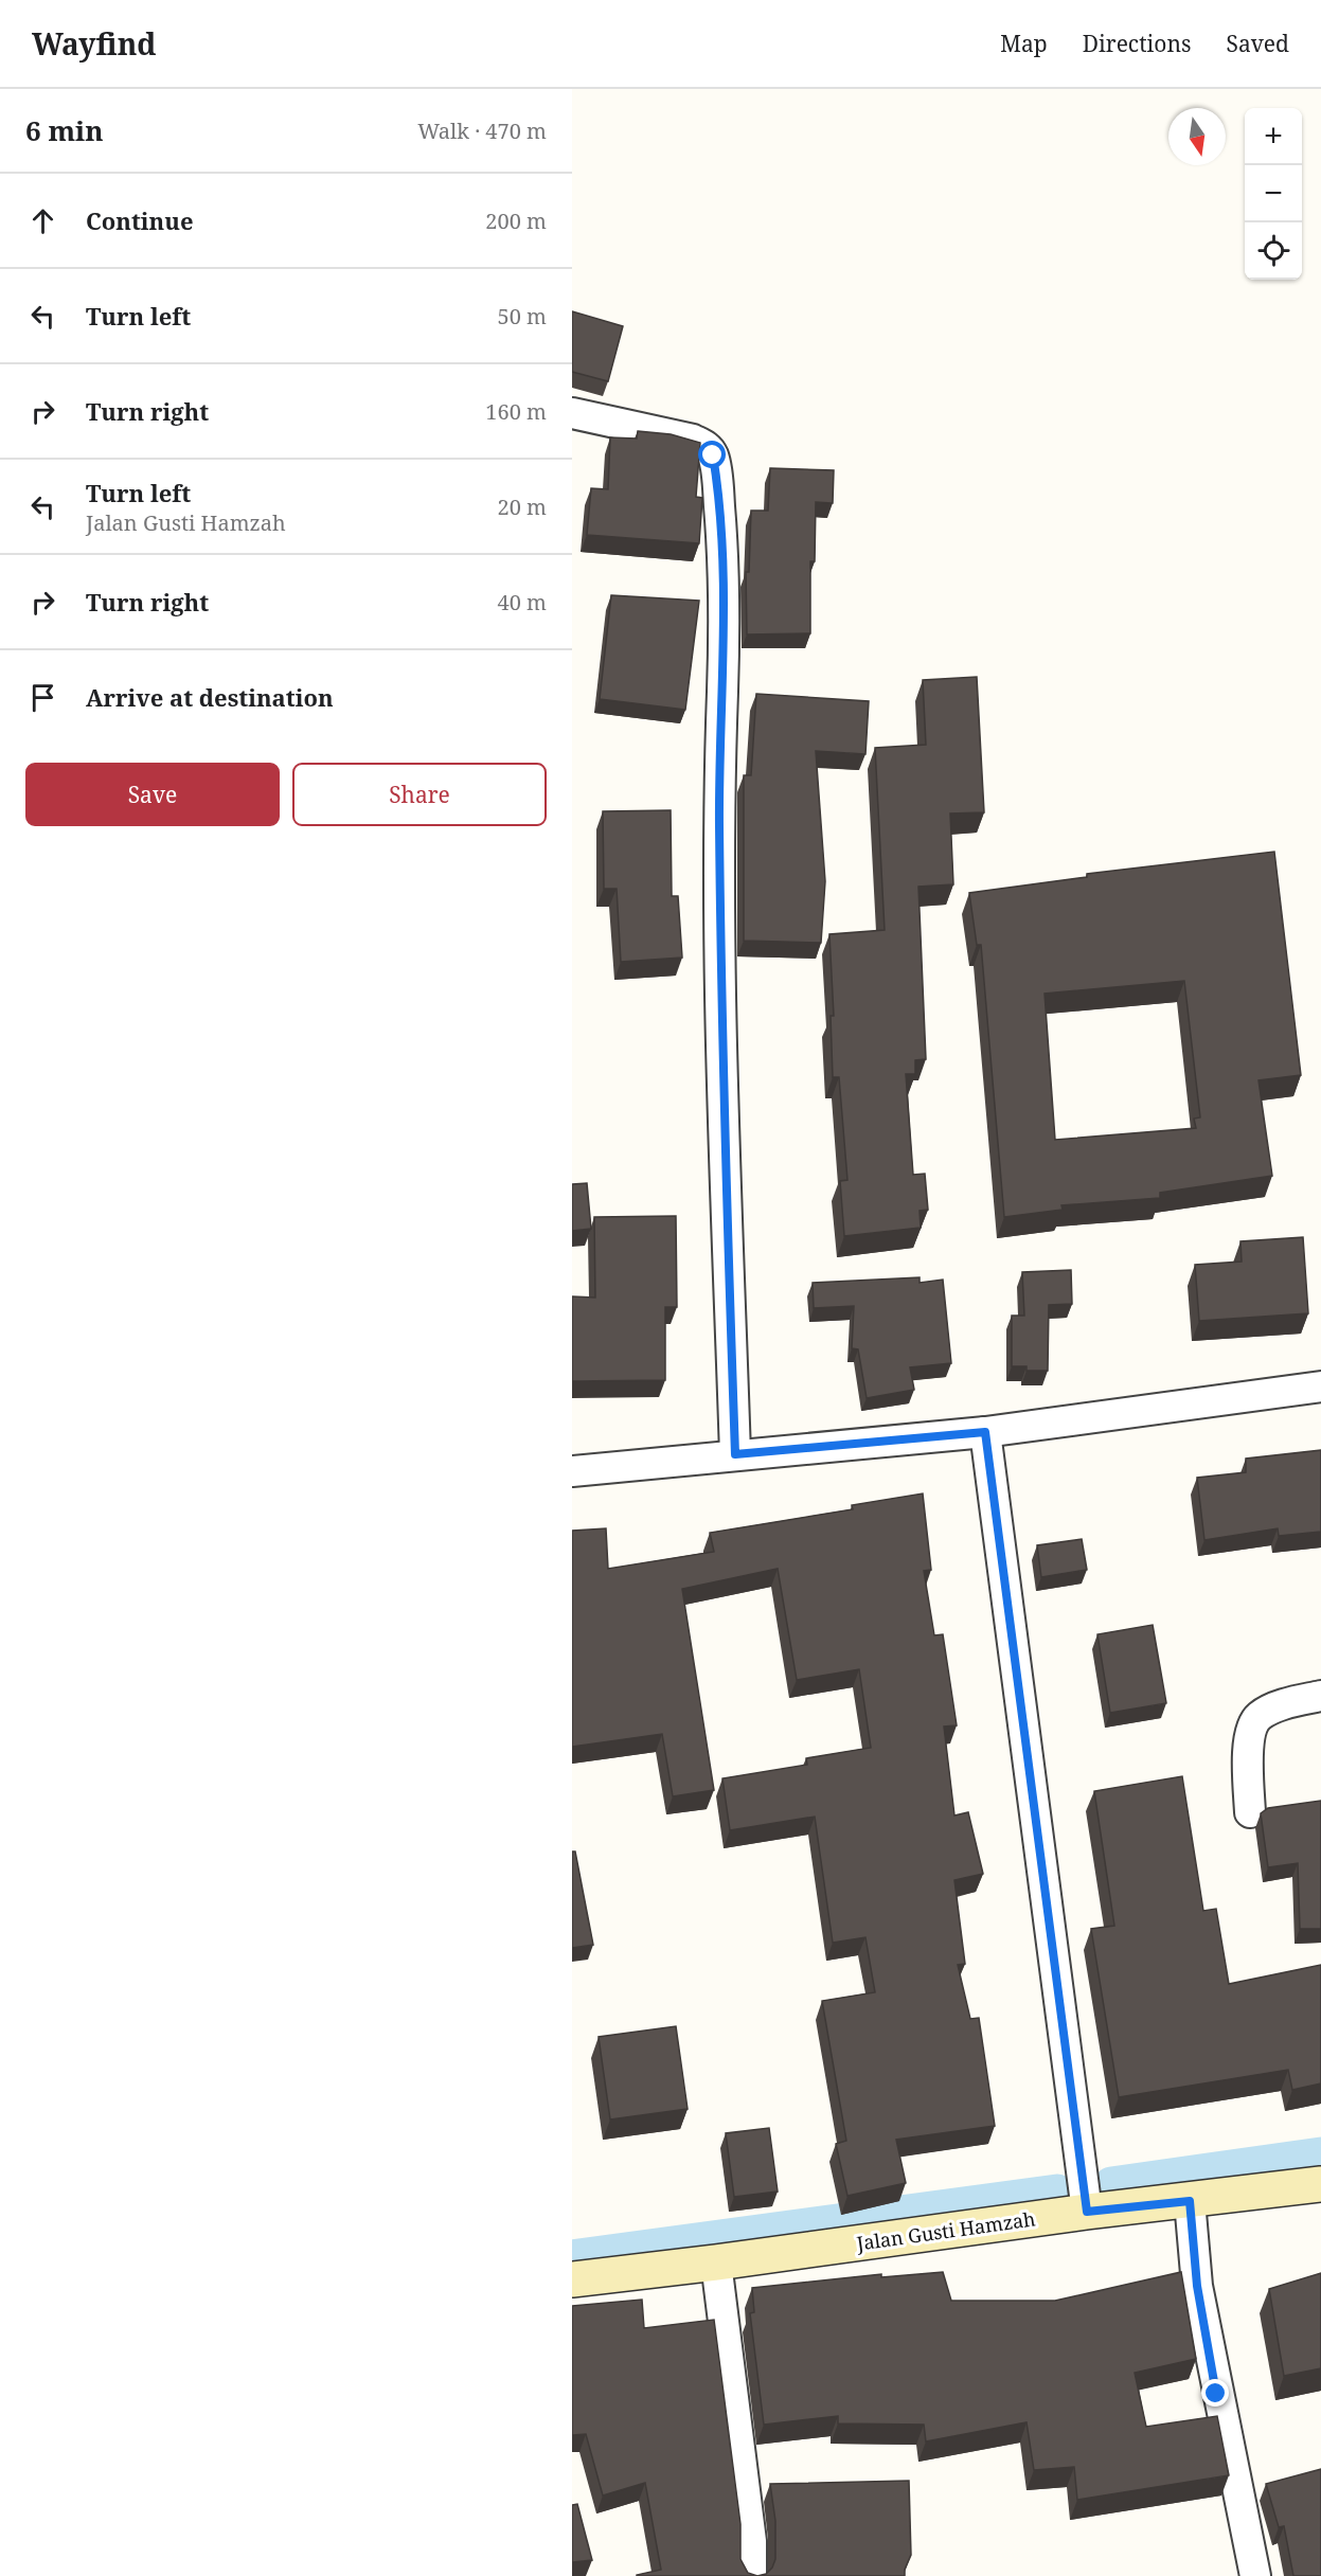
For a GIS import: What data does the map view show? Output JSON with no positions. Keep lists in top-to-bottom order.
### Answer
{
  "streets": {
    "street": ["Jalan Gusti Hamzah"]
  },
  "north": "bottom",
  "page": {
    "header": "Wayfind",
    "nav": ["Map", "Directions", "Saved"],
    "heading": ["6 min", "Walk · 470 m"],
    "map_buttons": ["+", "−"],
    "list": [
      ["Continue", "200 m"],
      ["Turn left", "50 m"],
      ["Turn right", "160 m"],
      ["Turn left", "Jalan Gusti Hamzah", "20 m"],
      ["Turn right", "40 m"],
      "Arrive at destination"
    ],
    "buttons": ["Save", "Share"]
  }
}
